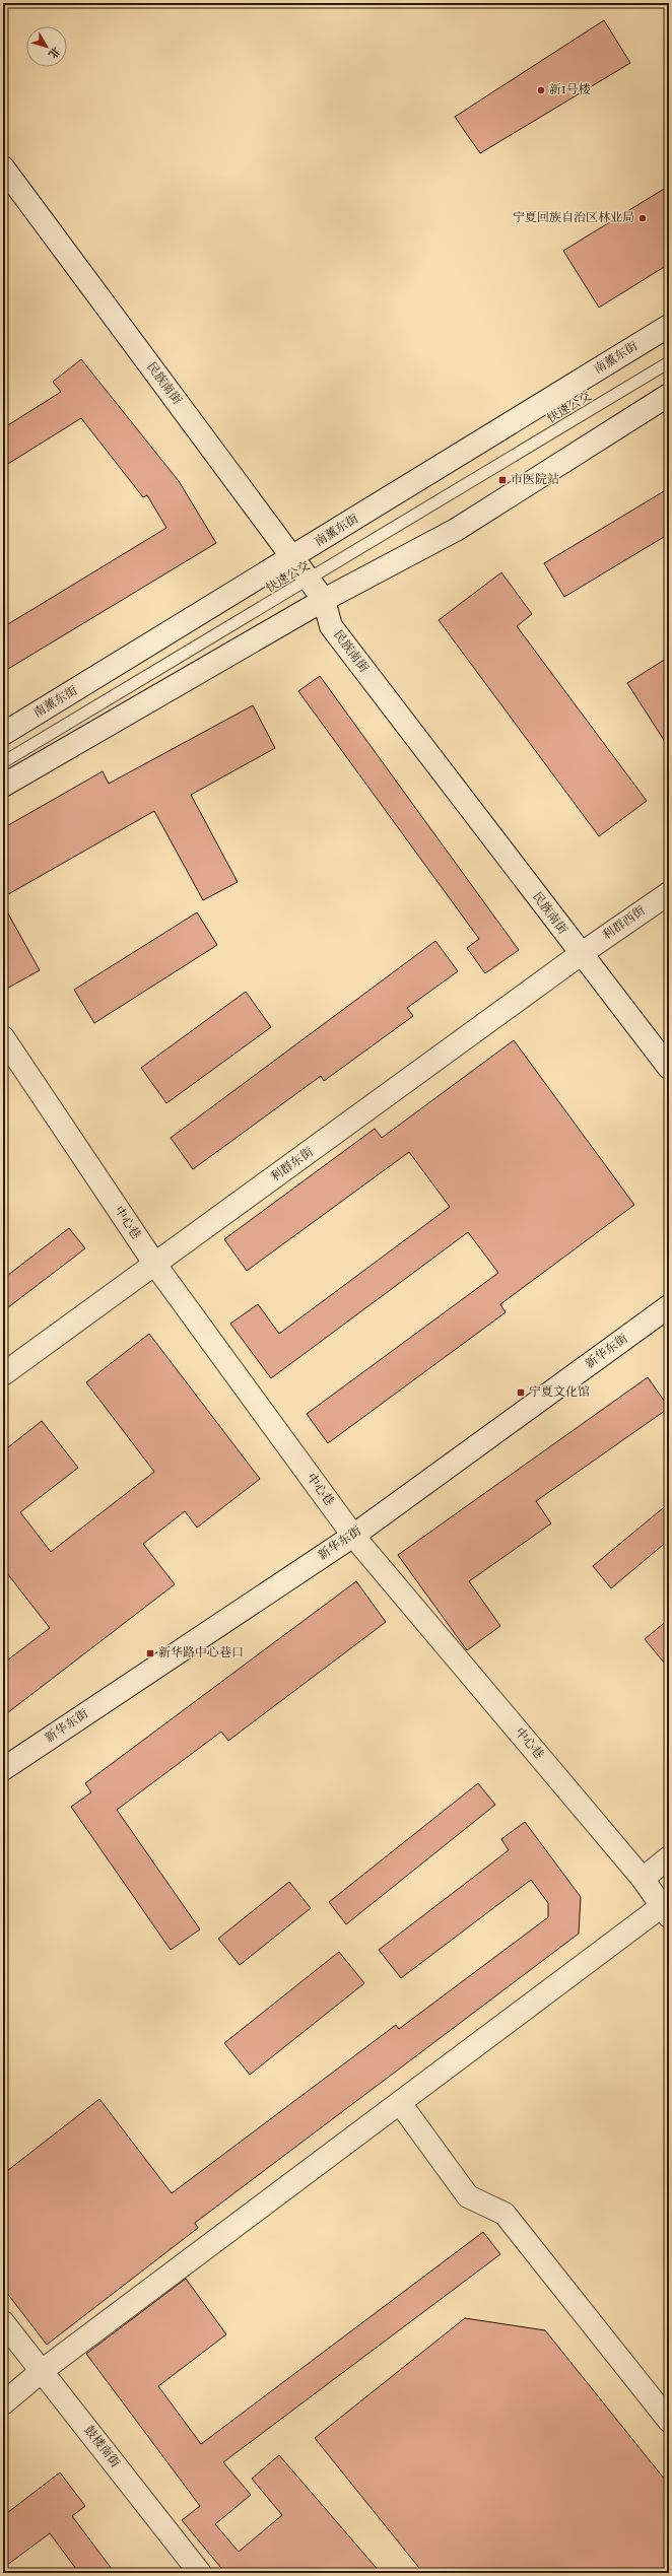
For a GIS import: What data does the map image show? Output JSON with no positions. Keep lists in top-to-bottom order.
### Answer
{
  "streets": {
    "street": [
      "南薰东街",
      "民族南街",
      "利群西街",
      "利群东街",
      "中心巷",
      "新华东街",
      "鼓楼南街"
    ],
    "lane": ["快速公交"]
  },
  "crossings": [
    ["南薰东街", "民族南街"],
    ["民族南街", "快速公交"],
    ["民族南街", "利群西街"],
    ["民族南街", "利群东街"],
    ["利群西街", "利群东街"],
    ["利群东街", "中心巷"],
    ["中心巷", "新华东街"]
  ],
  "places": {
    "other": ["新1号楼", "宁夏回族自治区林业局"],
    "transit": ["市医院站", "宁夏文化馆", "新华路中心巷口"]
  },
  "north": "bottom right"
}
